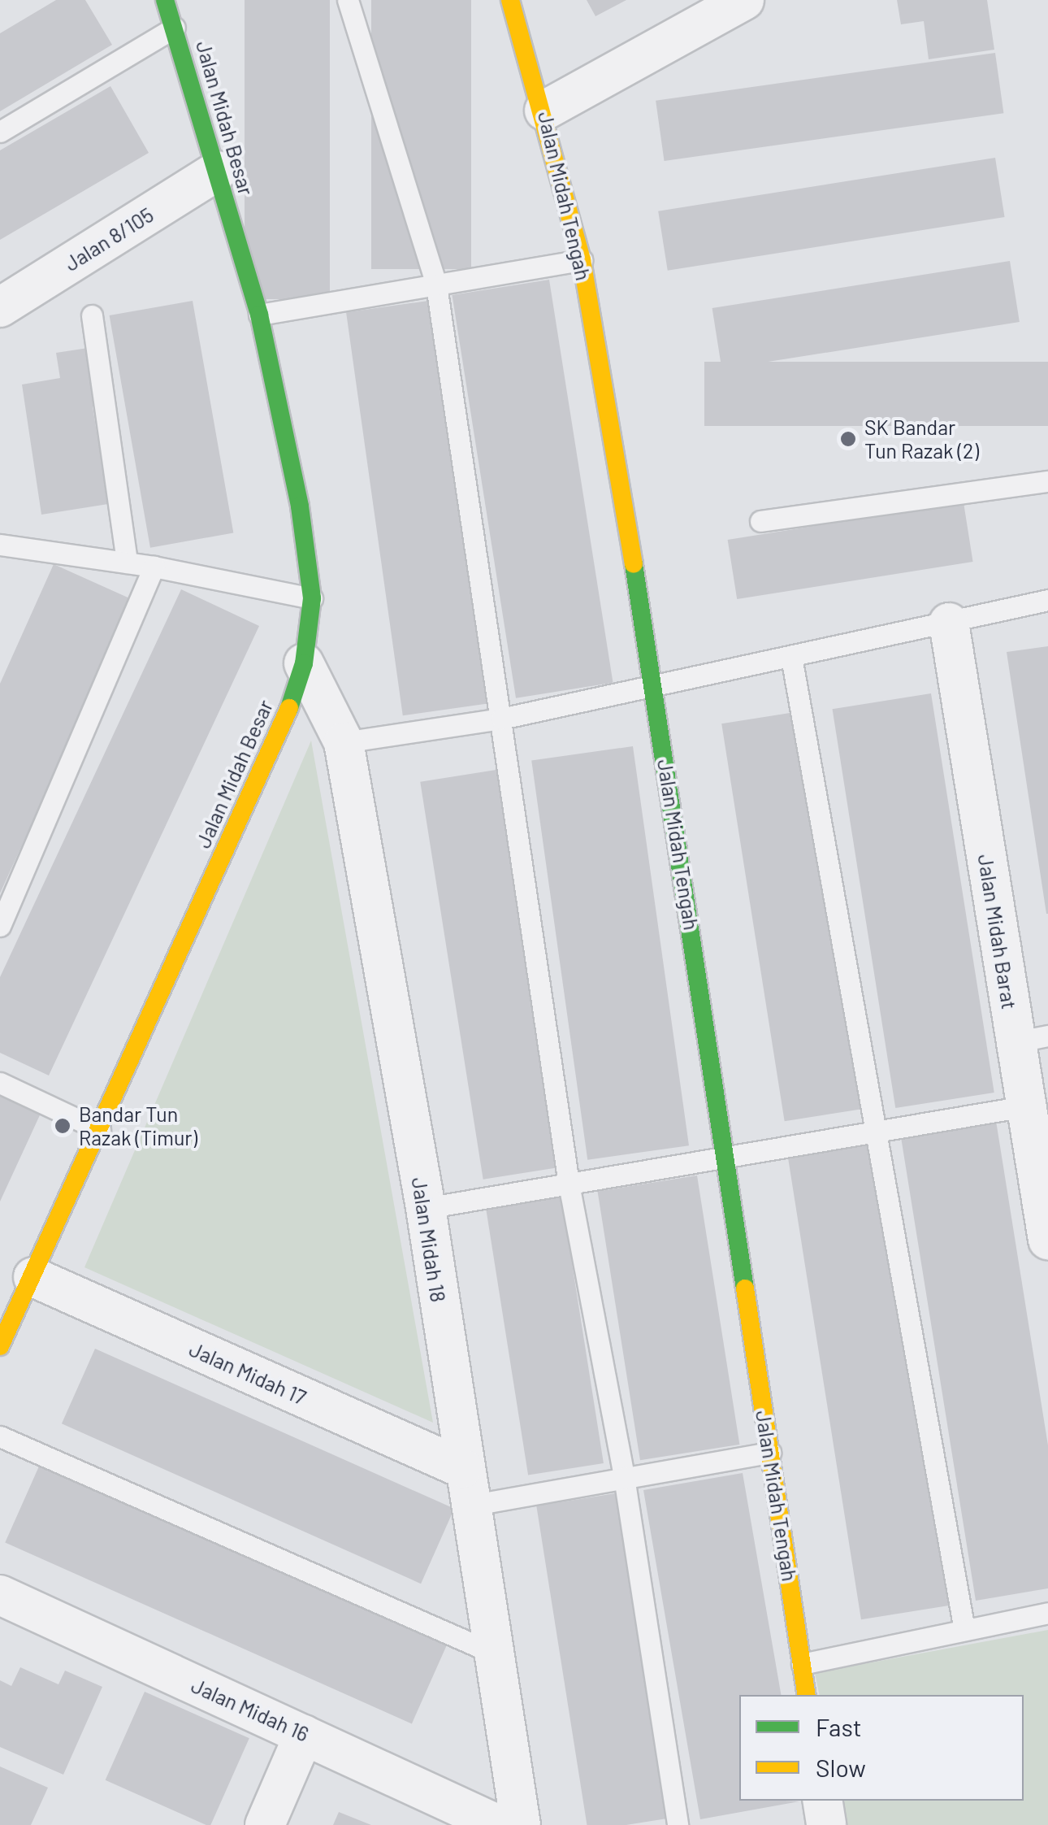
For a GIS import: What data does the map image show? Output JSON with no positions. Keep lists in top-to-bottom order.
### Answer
{
  "streets": {
    "street": [
      "Jalan Midah Besar",
      "Jalan Midah Tengah",
      "Jalan 8/105",
      "Jalan Midah Barat",
      "Jalan Midah 18",
      "Jalan Midah 17",
      "Jalan Midah 16"
    ]
  },
  "crossings": [
    ["Jalan Midah Besar", "Jalan 8/105"],
    ["Jalan Midah Besar", "Jalan Midah 18"],
    ["Jalan Midah Besar", "Jalan Midah 17"],
    ["Jalan Midah 18", "Jalan Midah 17"]
  ],
  "places": ["SK Bandar Tun Razak (2)", "Bandar Tun Razak (Timur)"],
  "legend": ["Fast", "Slow"]
}
